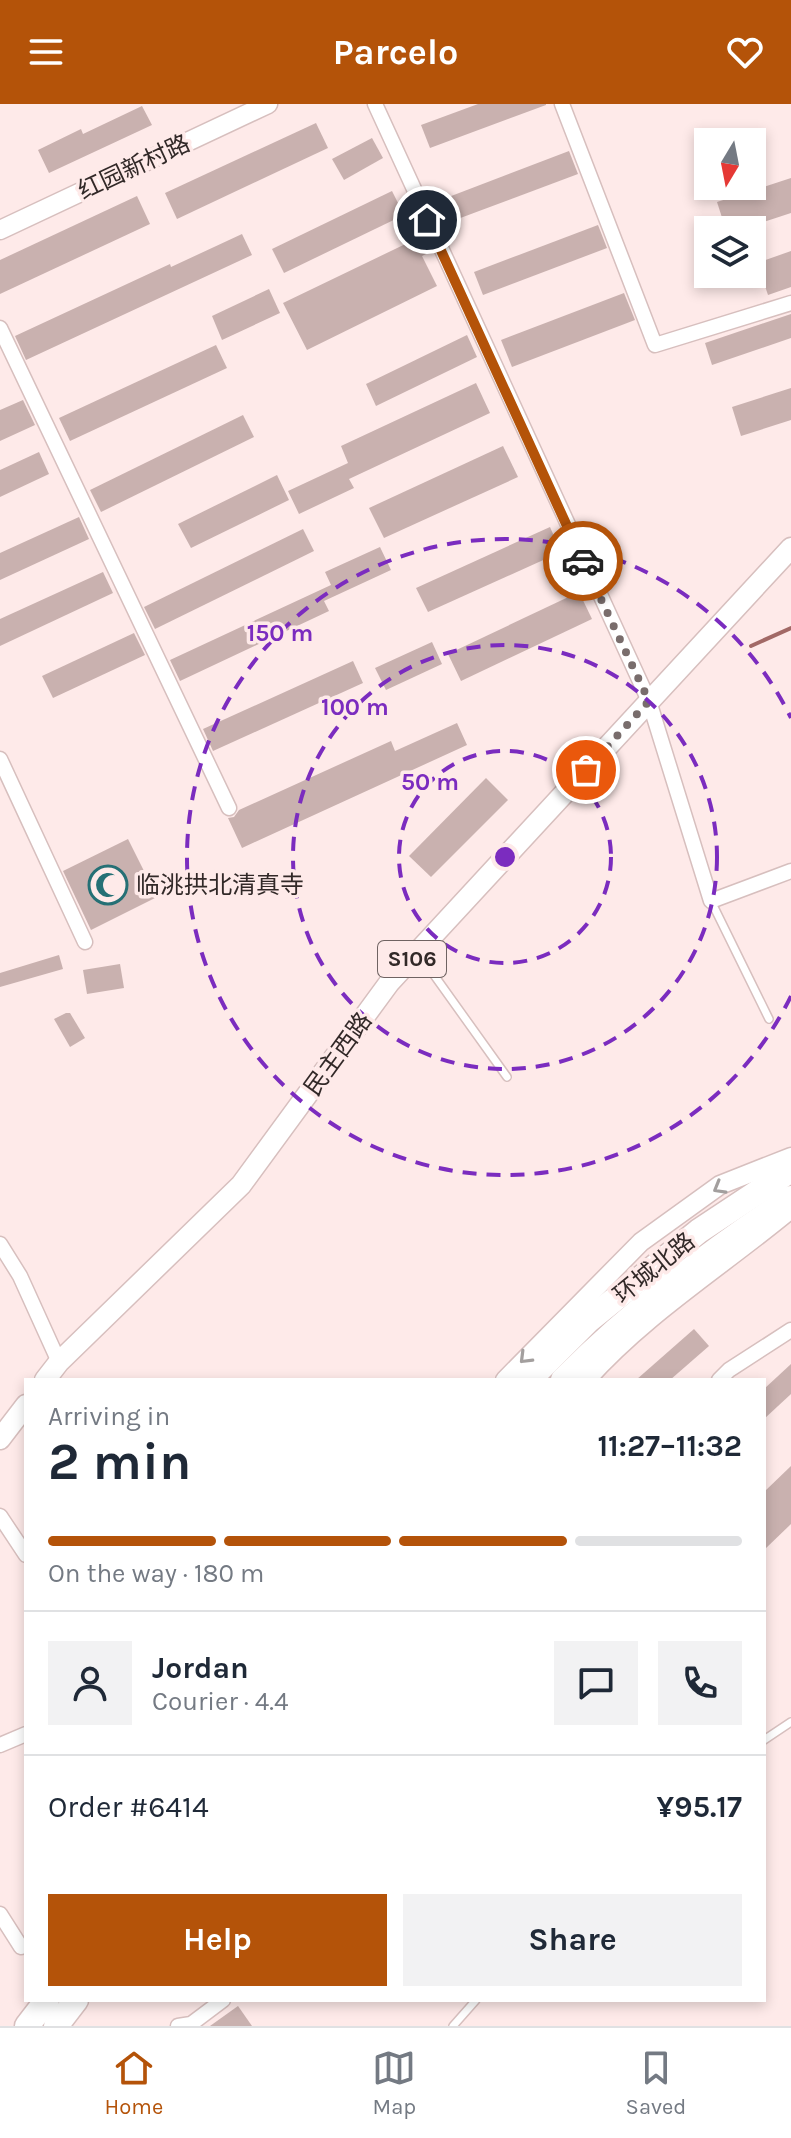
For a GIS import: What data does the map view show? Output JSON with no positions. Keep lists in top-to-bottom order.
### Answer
{
  "streets": {
    "highway": ["环城北路"],
    "main road": ["红园新村路", "S106", "民主西路"]
  },
  "places": {
    "mosque": ["临洮拱北清真寺"]
  },
  "north": "bottom",
  "page": {
    "header": "Parcelo",
    "heading": ["2 min", "Arriving in", "11:27–11:32"],
    "panel": [
      "Jordan",
      "Courier · 4.4",
      "Order #6414",
      "¥95.17"
    ],
    "bar": "On the way · 180 m",
    "buttons": ["Help", "Share"],
    "tabs": ["Home", "Map", "Saved"]
  },
  "rings": ["150 m", "100 m", "50 m"]
}
